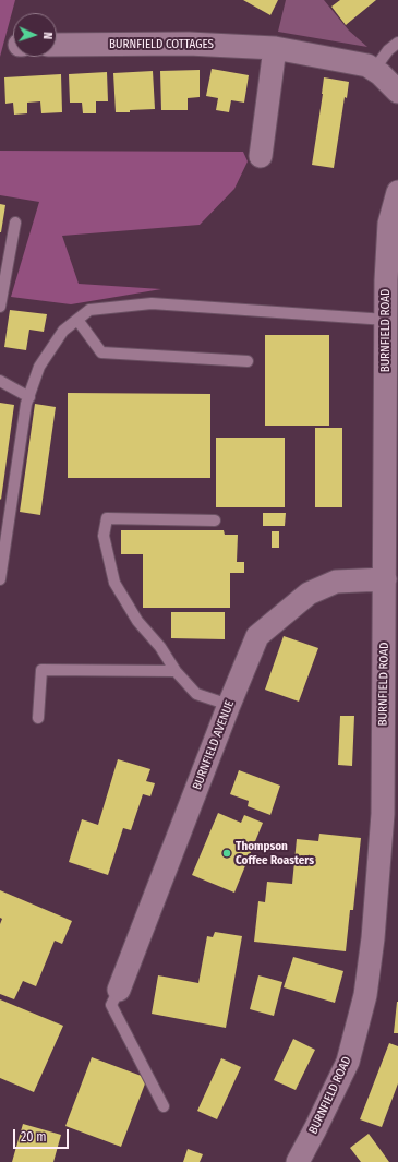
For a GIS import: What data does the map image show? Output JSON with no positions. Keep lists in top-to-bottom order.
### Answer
{
  "streets": {
    "street": ["BURNFIELD COTTAGES", "BURNFIELD ROAD", "BURNFIELD AVENUE"]
  },
  "crossings": [
    ["BURNFIELD ROAD", "BURNFIELD AVENUE"]
  ],
  "places": ["Thompson Coffee Roasters"],
  "scale_bar": "20 m",
  "north": "right"
}
